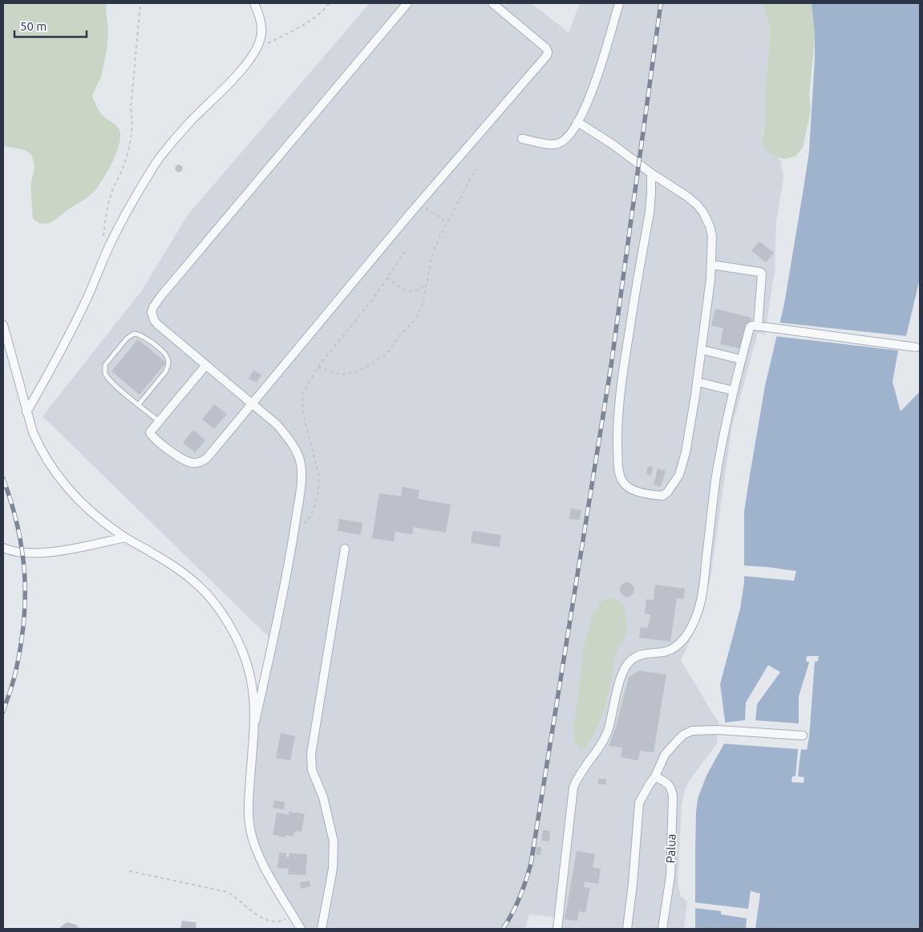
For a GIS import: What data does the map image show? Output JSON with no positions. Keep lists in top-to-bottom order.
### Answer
{
  "streets": {
    "street": ["Palua"]
  },
  "scale_bar": "50 m"
}
